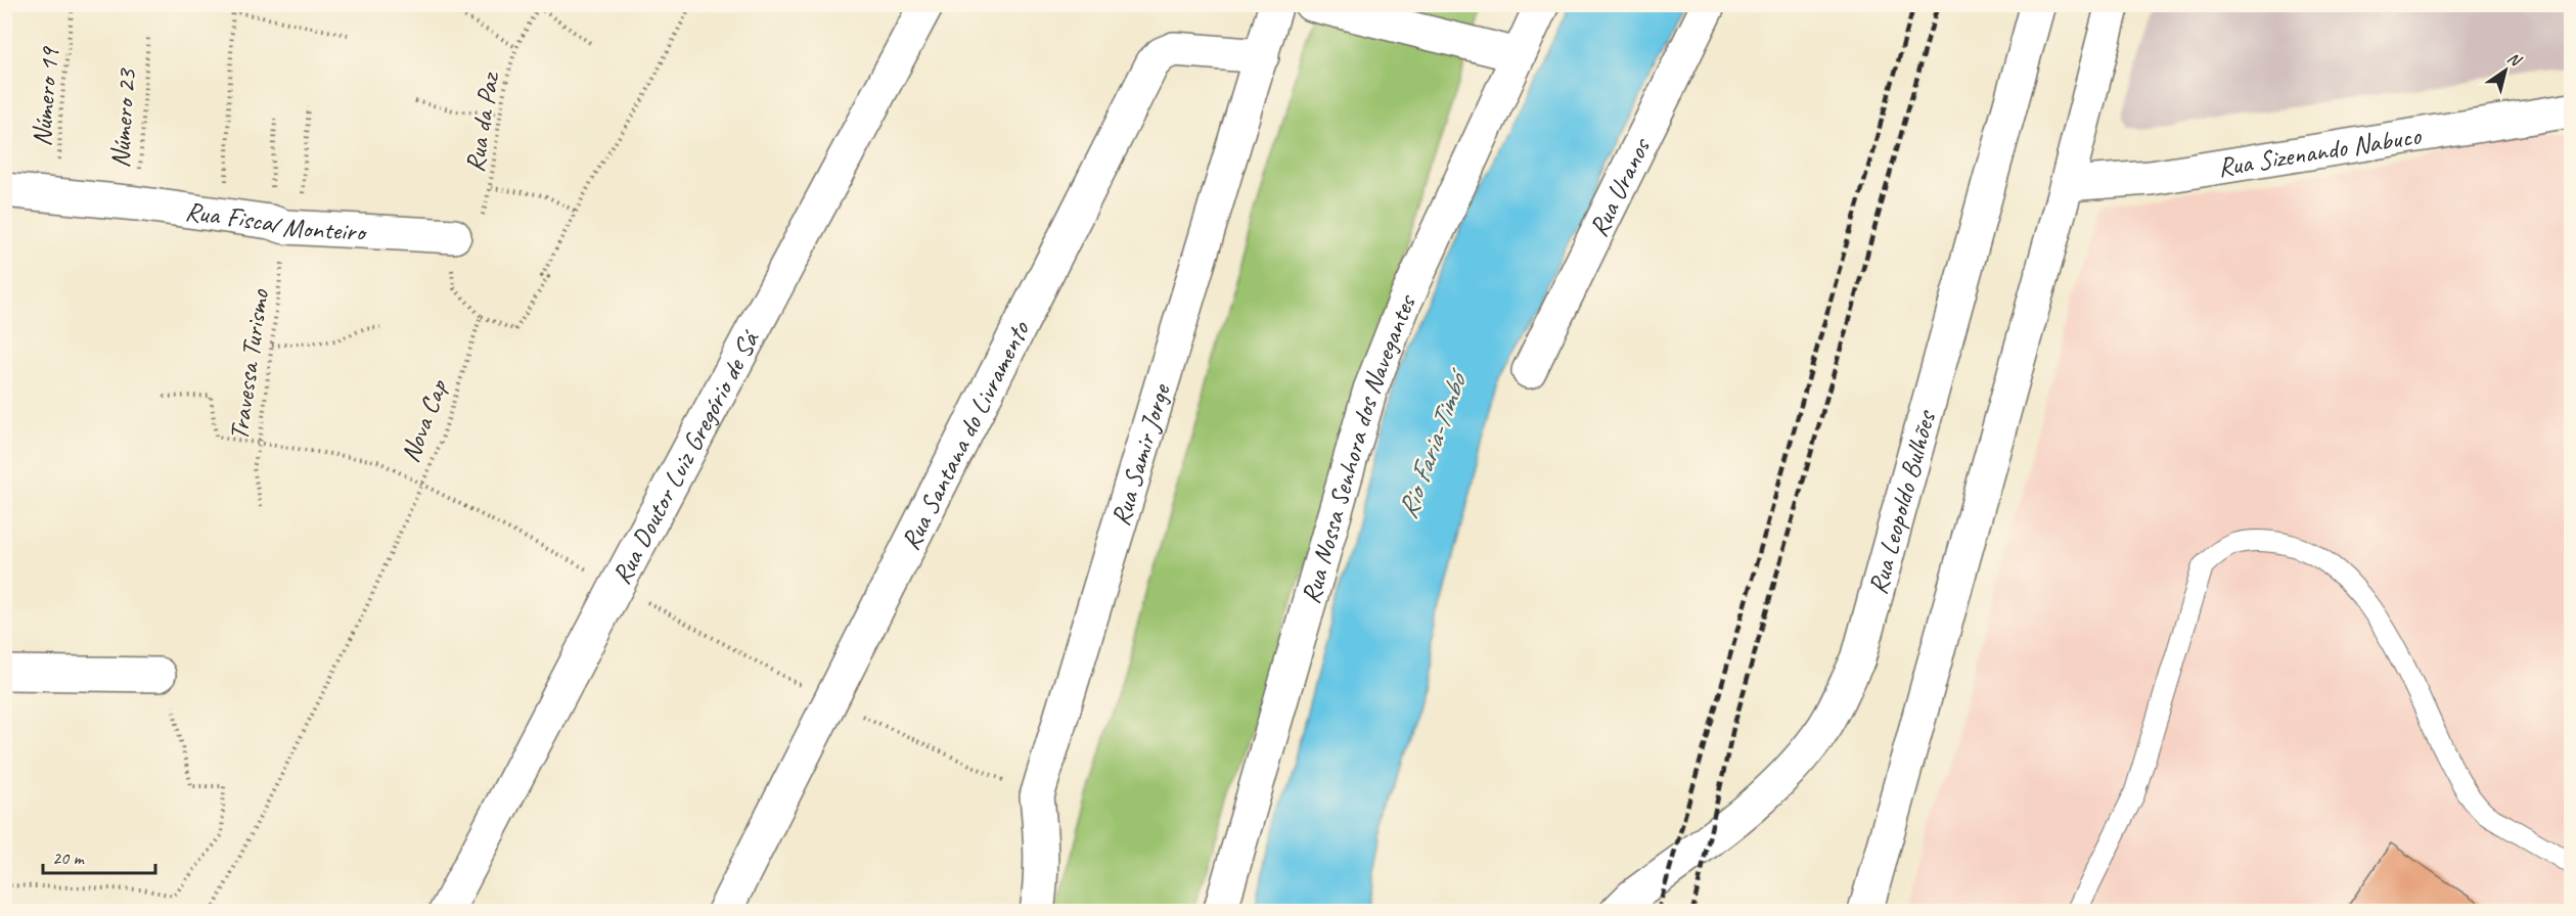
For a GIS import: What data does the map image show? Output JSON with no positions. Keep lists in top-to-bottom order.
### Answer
{
  "streets": {
    "street": [
      "Rua Sizenando Nabuco",
      "Rua Uranos",
      "Rua Fiscal Monteiro",
      "Rua Santana do Livramento",
      "Rua Nossa Senhora dos Navegantes",
      "Rua Samir Jorge",
      "Rua Doutor Luiz Gregório de Sá",
      "Rua Leopoldo Bulhões"
    ],
    "path": [
      "Número 19",
      "Número 23",
      "Rua da Paz",
      "Travessa Turismo",
      "Nova Cap"
    ]
  },
  "crossings": [
    ["Número 19", "Rua Fiscal Monteiro"],
    ["Número 23", "Rua Fiscal Monteiro"],
    ["Rua da Paz", "Rua Fiscal Monteiro"],
    ["Rua Fiscal Monteiro", "Travessa Turismo"],
    ["Rua Santana do Livramento", "Rua Samir Jorge"]
  ],
  "water": ["Rio Faria-Timbó"],
  "scale_bar": "20 m",
  "north": "top right"
}
